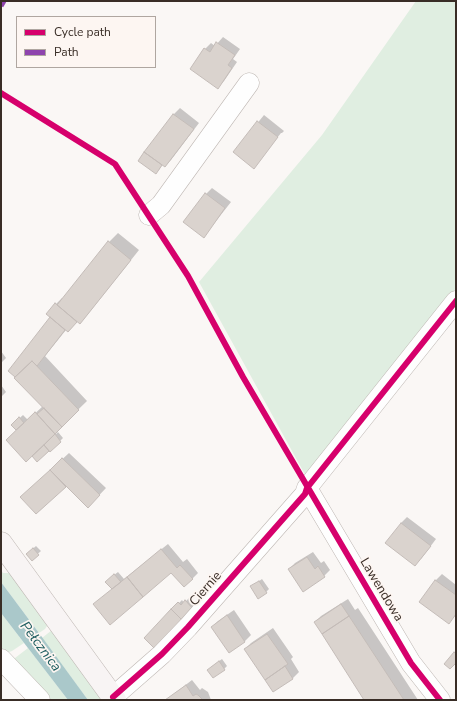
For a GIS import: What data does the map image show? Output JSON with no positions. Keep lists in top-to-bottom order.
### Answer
{
  "streets": {
    "street": ["Ciernie", "Lawendowa"]
  },
  "crossings": [
    ["Ciernie", "Lawendowa"]
  ],
  "water": ["Pełcznica"],
  "legend": ["Cycle path", "Path"]
}
